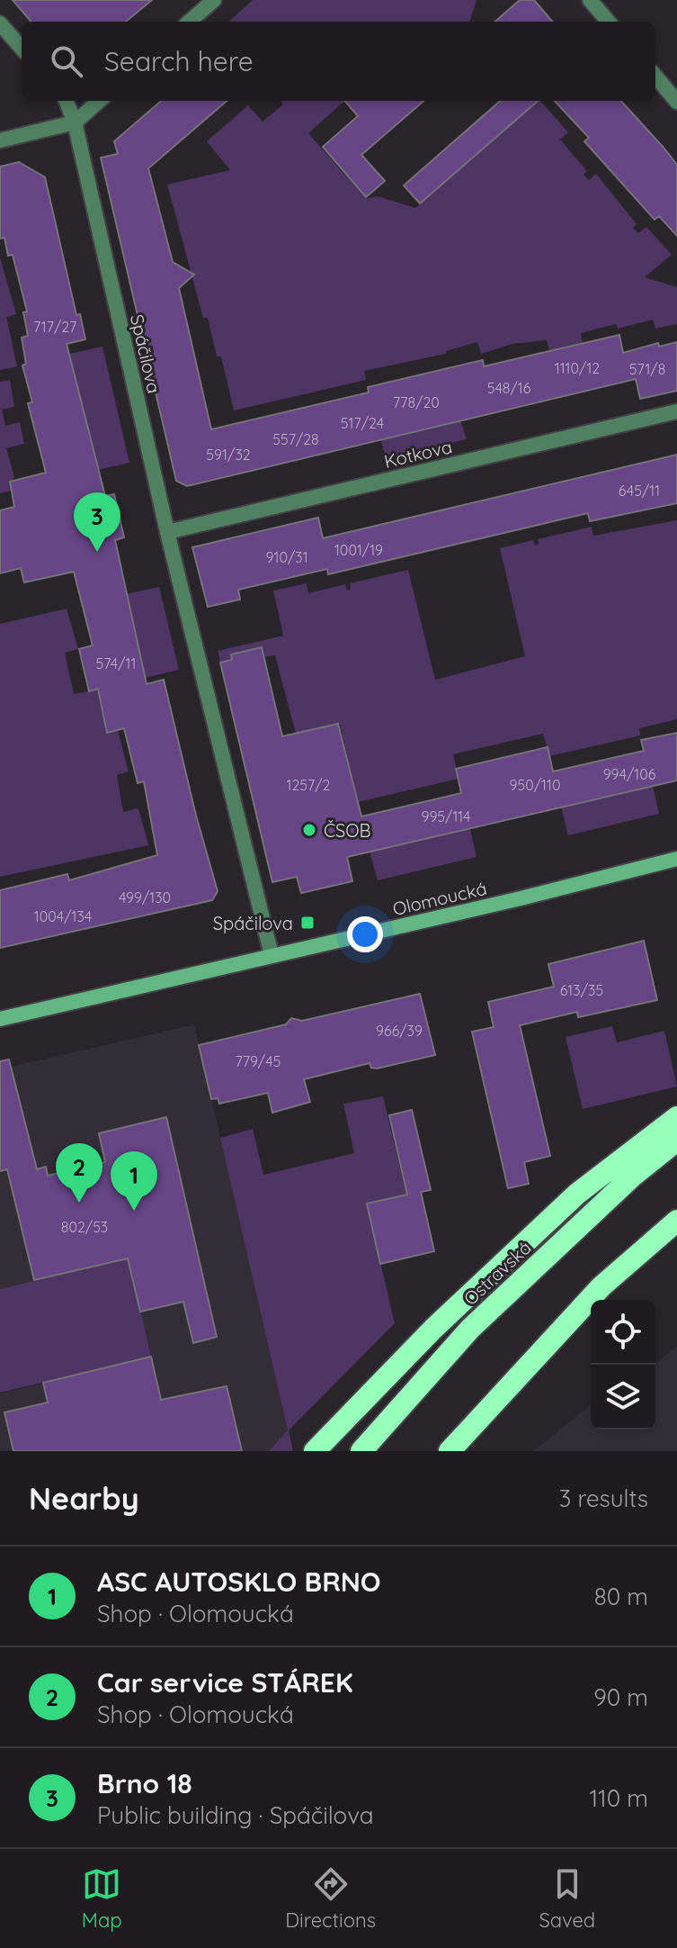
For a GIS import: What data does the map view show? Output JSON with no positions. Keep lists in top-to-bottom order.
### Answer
{
  "streets": {
    "highway": ["Ostravská"],
    "main road": ["Olomoucká"],
    "street": ["Spáčilova", "Kotkova"]
  },
  "crossings": [
    ["Spáčilova", "Kotkova"],
    ["Spáčilova", "Olomoucká"]
  ],
  "places": {
    "other": ["ČSOB"],
    "transit": ["Spáčilova"]
  },
  "house_numbers": [
    "717/27",
    "1110/12",
    "571/8",
    "548/16",
    "778/20",
    "517/24",
    "557/28",
    "591/32",
    "645/11",
    "1001/19",
    "910/31",
    "574/11",
    "994/106",
    "1257/2",
    "950/110",
    "995/114",
    "499/130",
    "1004/134",
    "613/35",
    "966/39",
    "779/45",
    "802/53"
  ],
  "page": {
    "search": "Search here",
    "pins": ["3", "2", "1"],
    "heading": ["Nearby", "3 results"],
    "list": [
      {
        "mark": "1",
        "name": "ASC AUTOSKLO BRNO",
        "note": "Shop · Olomoucká",
        "value": "80 m"
      },
      {
        "mark": "2",
        "name": "Car service STÁREK",
        "note": "Shop · Olomoucká",
        "value": "90 m"
      },
      {
        "mark": "3",
        "name": "Brno 18",
        "note": "Public building · Spáčilova",
        "value": "110 m"
      }
    ],
    "nav": ["Map", "Directions", "Saved"]
  }
}
